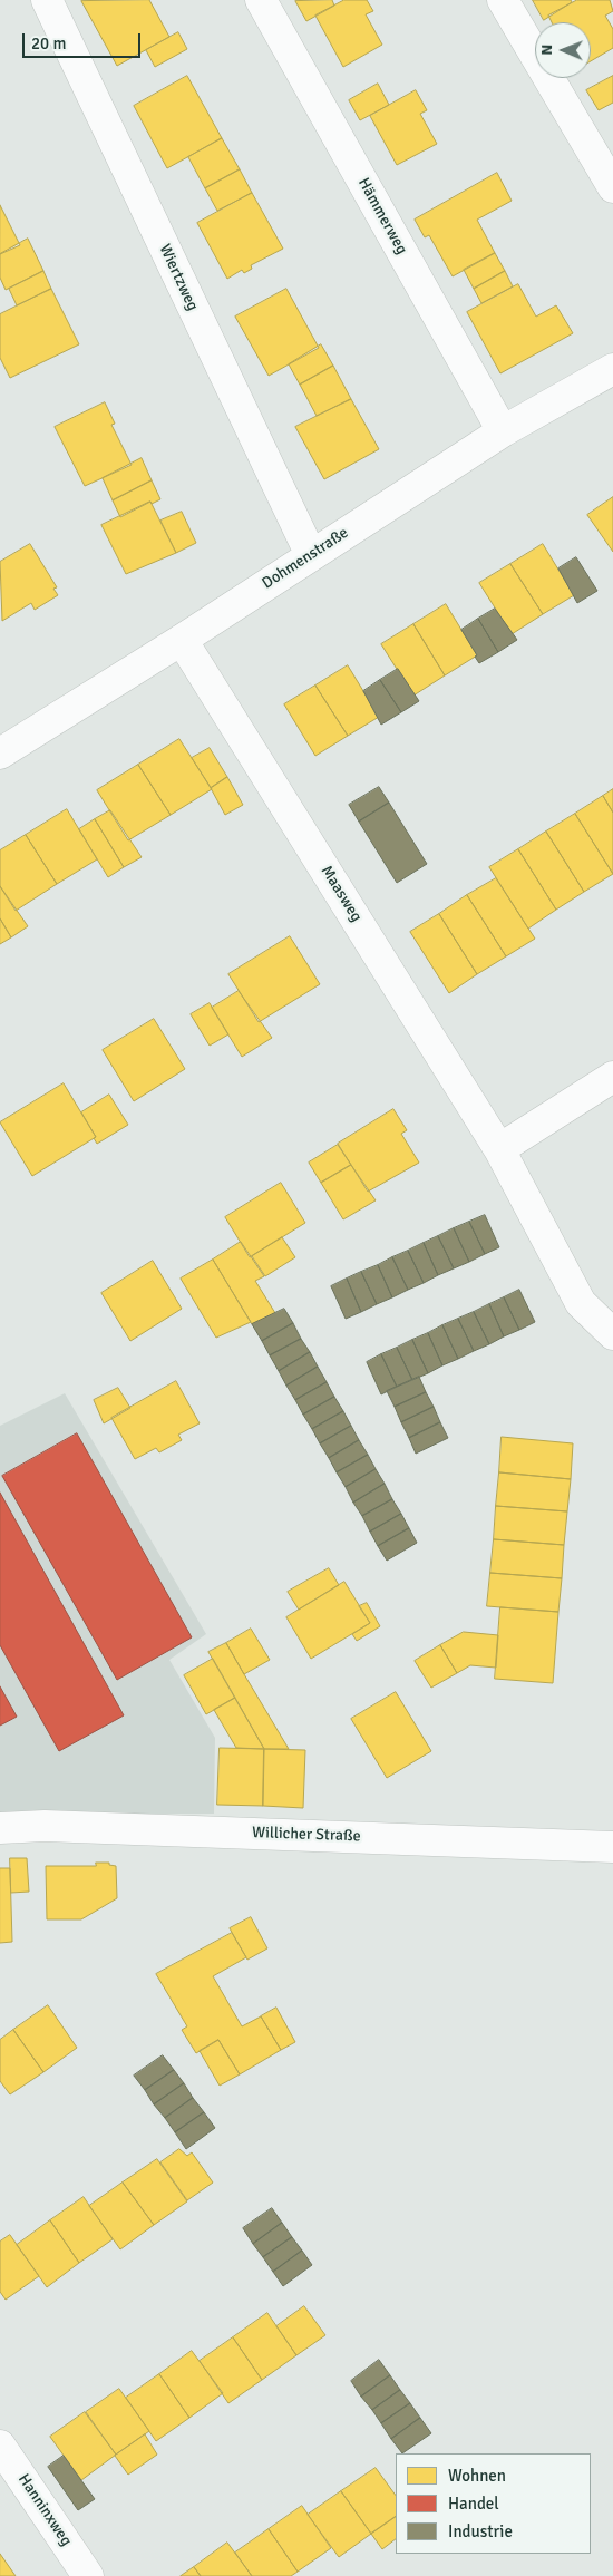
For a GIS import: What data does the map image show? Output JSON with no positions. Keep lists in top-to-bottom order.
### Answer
{
  "streets": {
    "street": [
      "Hämmerweg",
      "Wiertzweg",
      "Dohmenstraße",
      "Maasweg",
      "Willicher Straße",
      "Hanninxweg"
    ]
  },
  "crossings": [
    ["Hämmerweg", "Dohmenstraße"],
    ["Wiertzweg", "Dohmenstraße"],
    ["Dohmenstraße", "Maasweg"]
  ],
  "legend": ["Wohnen", "Handel", "Industrie"],
  "scale_bar": "20 m",
  "north": "left"
}
